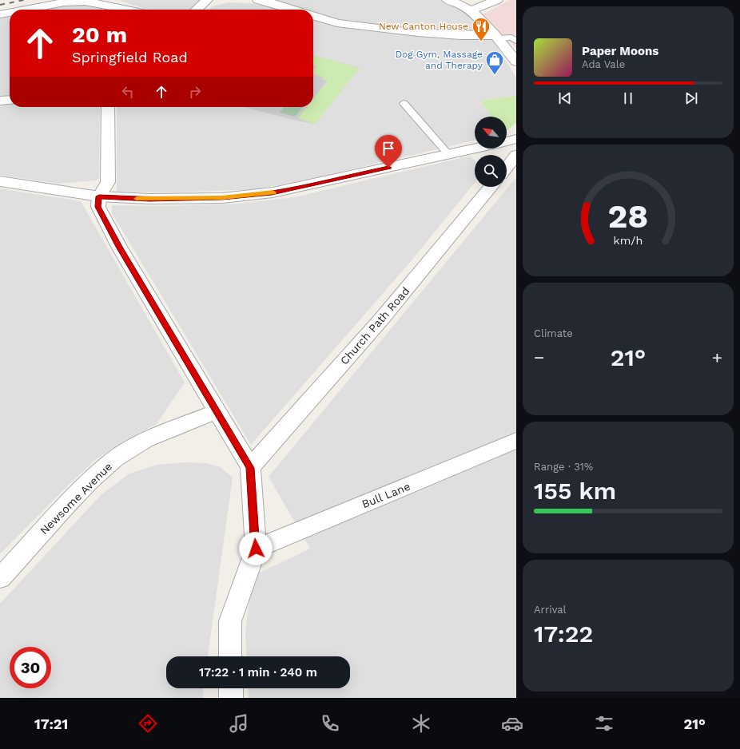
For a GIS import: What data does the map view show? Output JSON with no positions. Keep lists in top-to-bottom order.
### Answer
{
  "streets": {
    "street": ["Church Path Road", "Bull Lane", "Newsome Avenue"]
  },
  "places": {
    "restaurant": ["New Canton House"],
    "shop": ["Dog Gym, Massage and Therapy"]
  },
  "north": "top left",
  "page": {
    "turn": ["20 m", "Springfield Road"],
    "song": ["Paper Moons", "Ada Vale"],
    "tile": [
      "Climate",
      ["Range · 31%", "155 km"],
      ["Arrival", "17:22"]
    ],
    "heat": ["−", "21°", "+"],
    "limit": "30",
    "trip": "17:22 · 1 min · 240 m",
    "tabs": ["17:21", "21°"],
    "gauge": ["28", "km/h"]
  }
}
